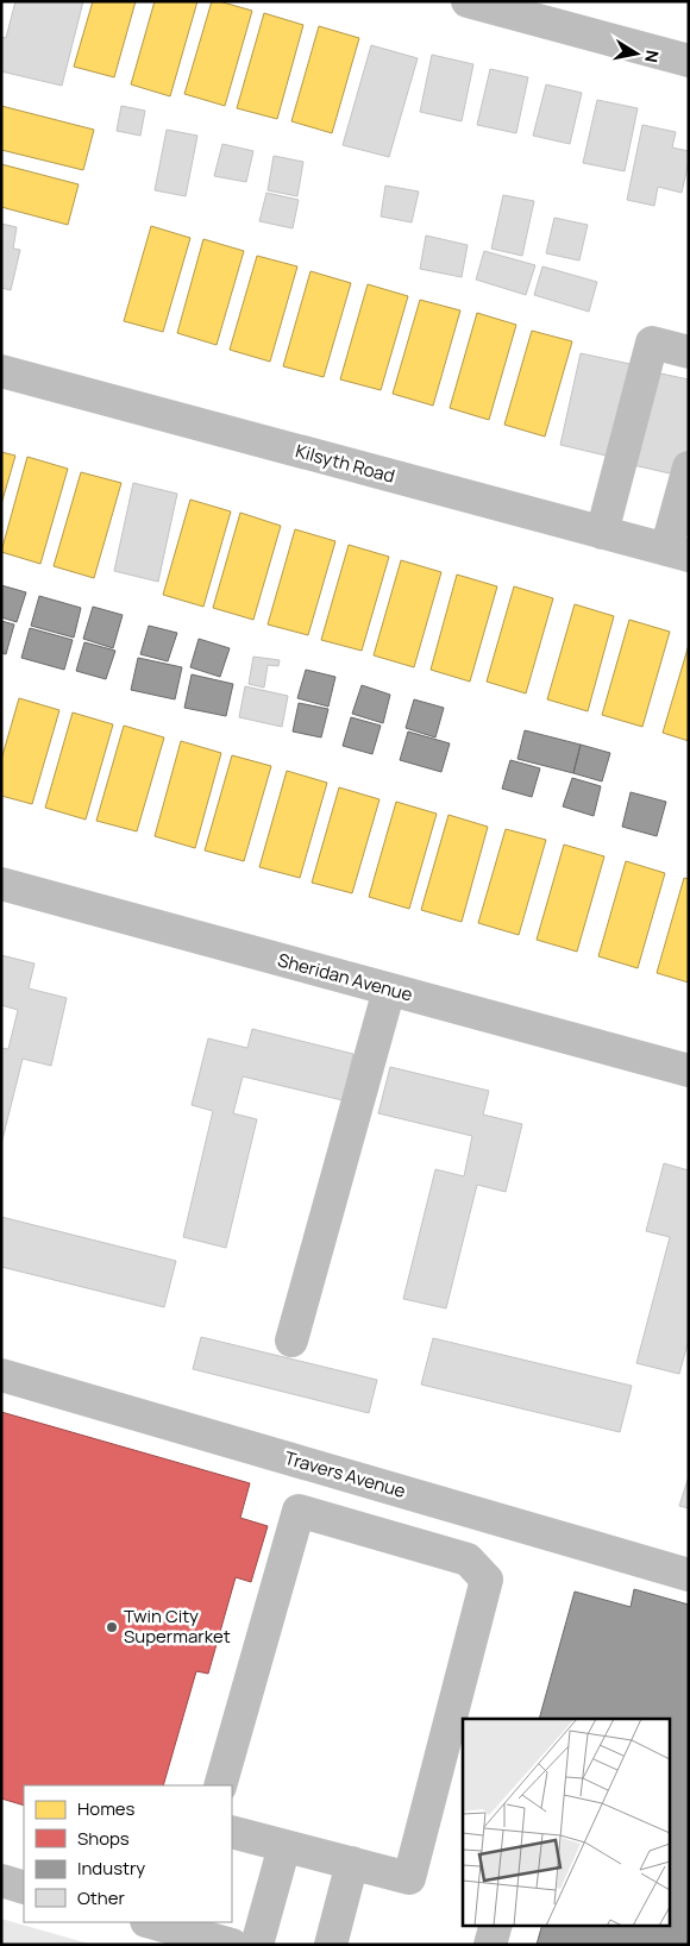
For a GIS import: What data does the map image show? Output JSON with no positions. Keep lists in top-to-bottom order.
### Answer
{
  "streets": {
    "street": ["Kilsyth Road", "Sheridan Avenue", "Travers Avenue"]
  },
  "places": ["Twin City Supermarket"],
  "legend": [
    "Homes",
    "Shops",
    "Industry",
    "Other"
  ],
  "north": "right"
}
